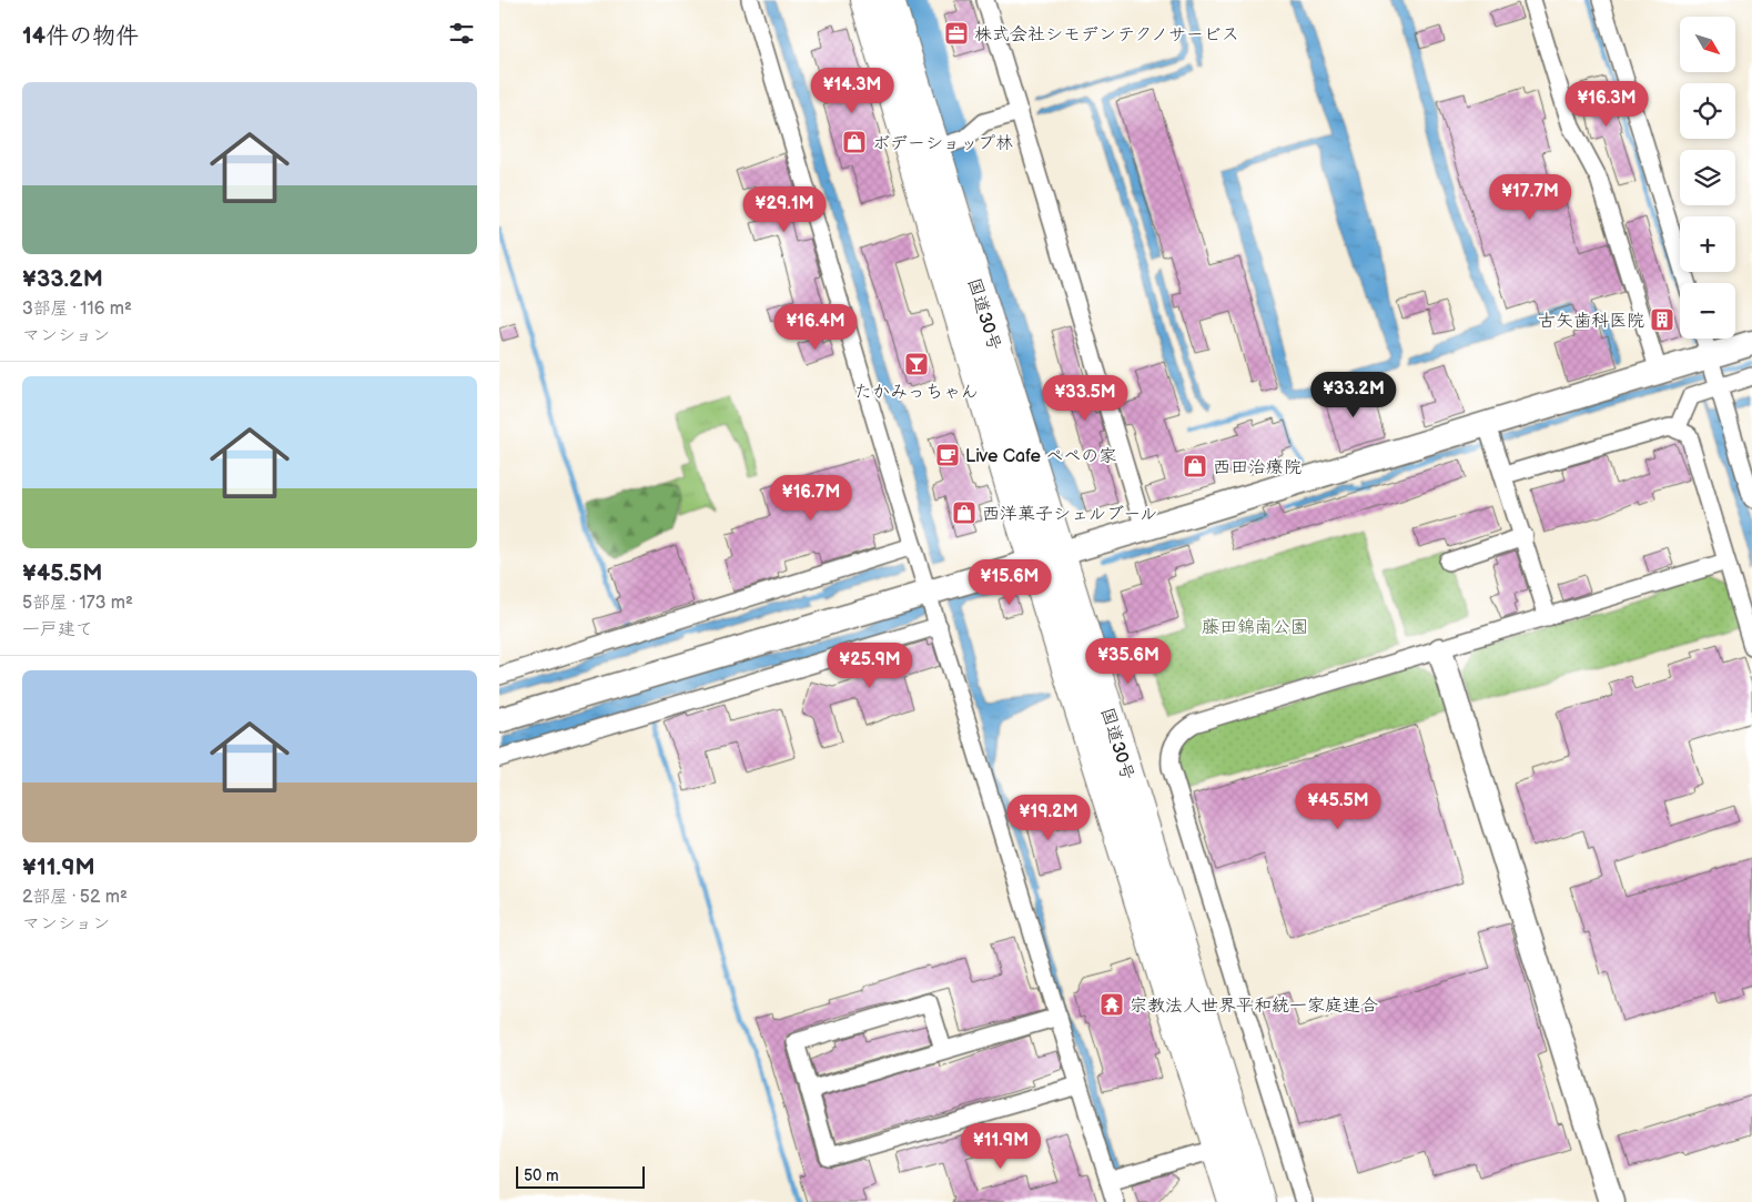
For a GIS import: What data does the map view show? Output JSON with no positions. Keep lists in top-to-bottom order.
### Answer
{
  "streets": {
    "highway": ["国道30号"]
  },
  "parks": ["藤田錦南公園"],
  "places": {
    "office": ["株式会社シモデンテクノサービス"],
    "shop": ["ボデーショップ林", "西田治療院", "西洋菓子シェルブール"],
    "building": ["古矢歯科医院"],
    "bar": ["たかみっちゃん"],
    "cafe": ["Live Cafe ペペの家"],
    "temple": ["宗教法人世界平和統一家庭連合"]
  },
  "scale_bar": "50 m",
  "north": "bottom right",
  "page": {
    "heading": "14件の物件",
    "map_buttons": ["+", "−"],
    "list": [
      {
        "name": "¥33.2M",
        "note": "3部屋 · 116 m² · マンション"
      },
      {
        "name": "¥45.5M",
        "note": "5部屋 · 173 m² · 一戸建て"
      },
      {
        "name": "¥11.9M",
        "note": "2部屋 · 52 m² · マンション"
      }
    ],
    "price": [
      "¥14.3M",
      "¥16.3M",
      "¥17.7M",
      "¥29.1M",
      "¥16.4M",
      "¥33.2M",
      "¥33.5M",
      "¥16.7M",
      "¥15.6M",
      "¥35.6M",
      "¥25.9M",
      "¥45.5M",
      "¥19.2M",
      "¥11.9M"
    ],
    "scale": "50 m"
  }
}
